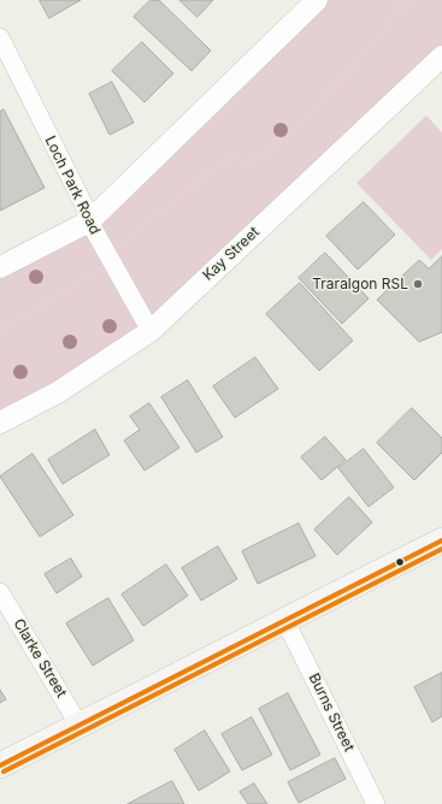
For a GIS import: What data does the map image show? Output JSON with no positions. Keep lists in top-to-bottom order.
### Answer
{
  "streets": {
    "street": [
      "Loch Park Road",
      "Kay Street",
      "Clarke Street",
      "Burns Street"
    ]
  },
  "crossings": [
    ["Loch Park Road", "Kay Street"]
  ],
  "places": ["Traralgon RSL"]
}
